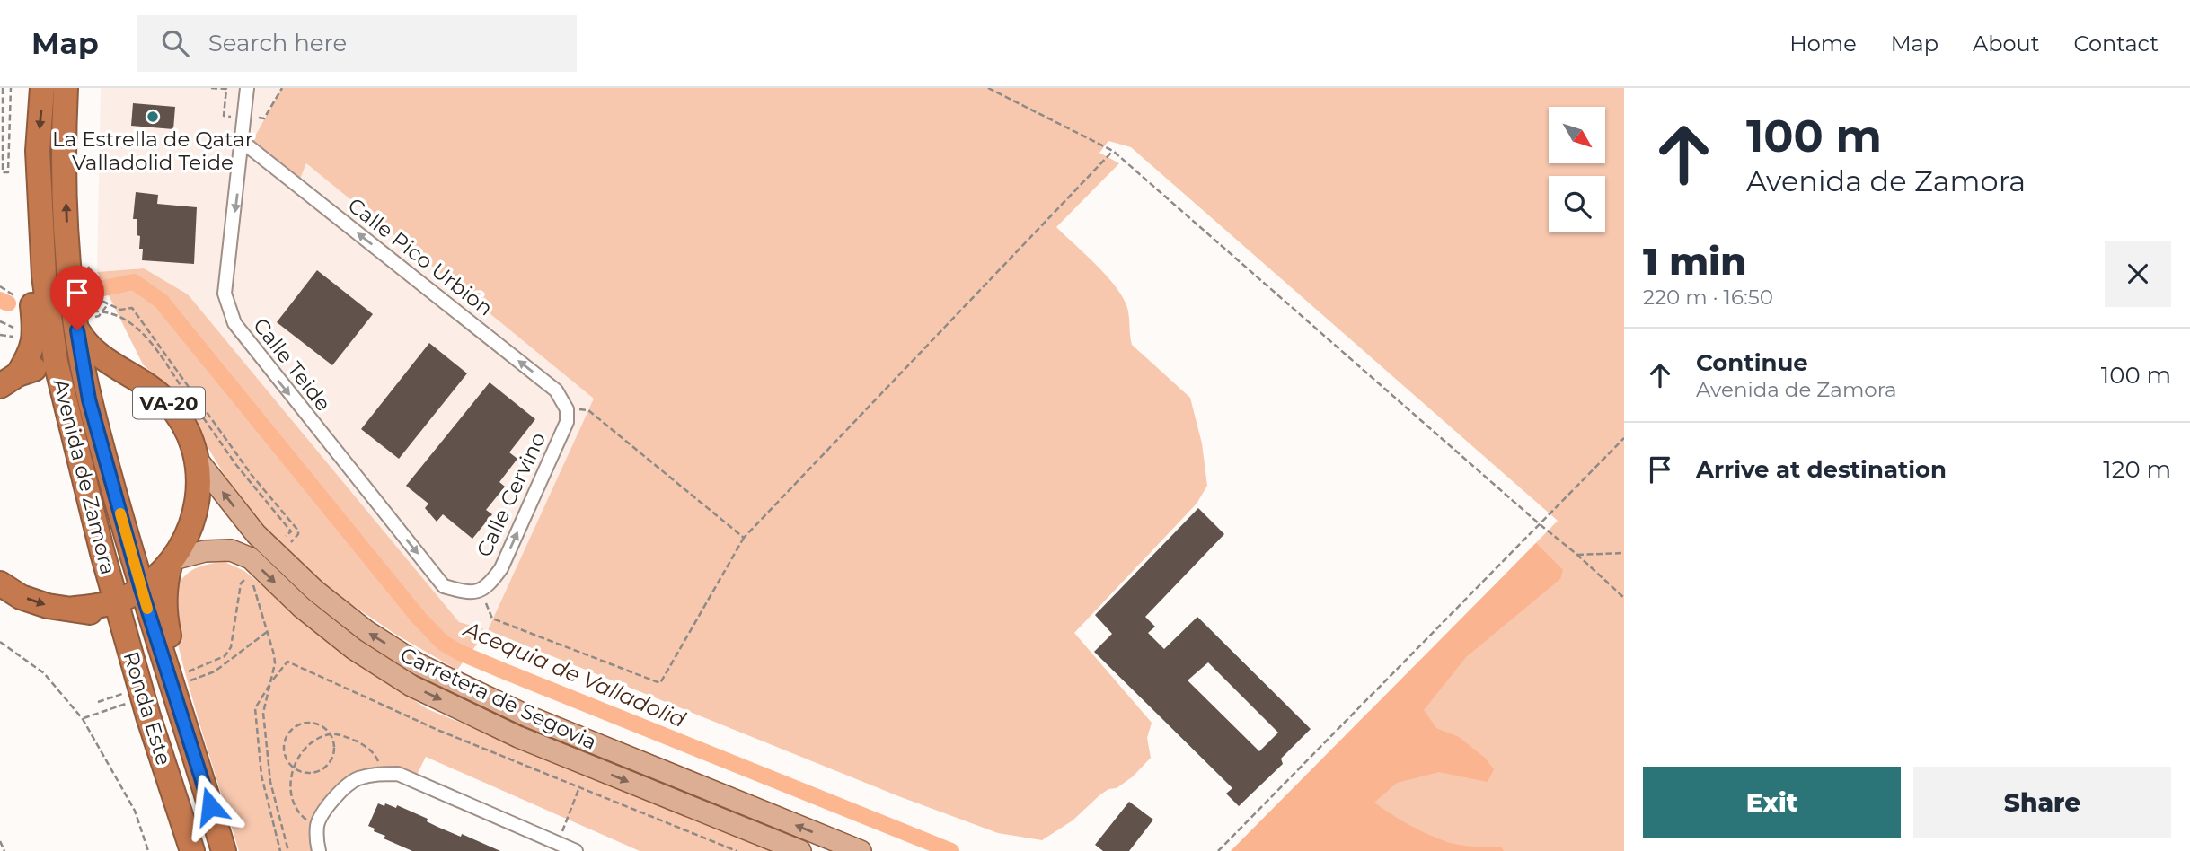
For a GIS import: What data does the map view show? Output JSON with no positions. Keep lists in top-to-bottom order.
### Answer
{
  "streets": {
    "highway": ["VA-20", "Avenida de Zamora", "Ronda Este"],
    "main road": ["Carretera de Segovia"],
    "street": ["Calle Pico Urbión", "Calle Teide", "Calle Cervino"]
  },
  "crossings": [
    ["Calle Pico Urbión", "Calle Teide"],
    ["Calle Pico Urbión", "Calle Cervino"],
    ["Calle Teide", "Calle Cervino"],
    ["VA-20", "Avenida de Zamora"],
    ["VA-20", "Carretera de Segovia"],
    ["VA-20", "Ronda Este"],
    ["Avenida de Zamora", "Ronda Este"]
  ],
  "one_way": ["Calle Pico Urbión", "Calle Teide", "Calle Cervino"],
  "water": ["Acequia de Valladolid"],
  "places": ["La Estrella de Qatar Valladolid Teide"],
  "north": "bottom right",
  "page": {
    "header": "Map",
    "search": "Search here",
    "nav": [
      "Home",
      "Map",
      "About",
      "Contact"
    ],
    "turn": ["100 m", "Avenida de Zamora"],
    "heading": ["1 min", "220 m · 16:50"],
    "list": [
      {
        "name": "Continue",
        "note": "Avenida de Zamora",
        "value": "100 m"
      },
      {
        "name": "Arrive at destination",
        "value": "120 m"
      }
    ],
    "buttons": ["Exit", "Share"]
  }
}
